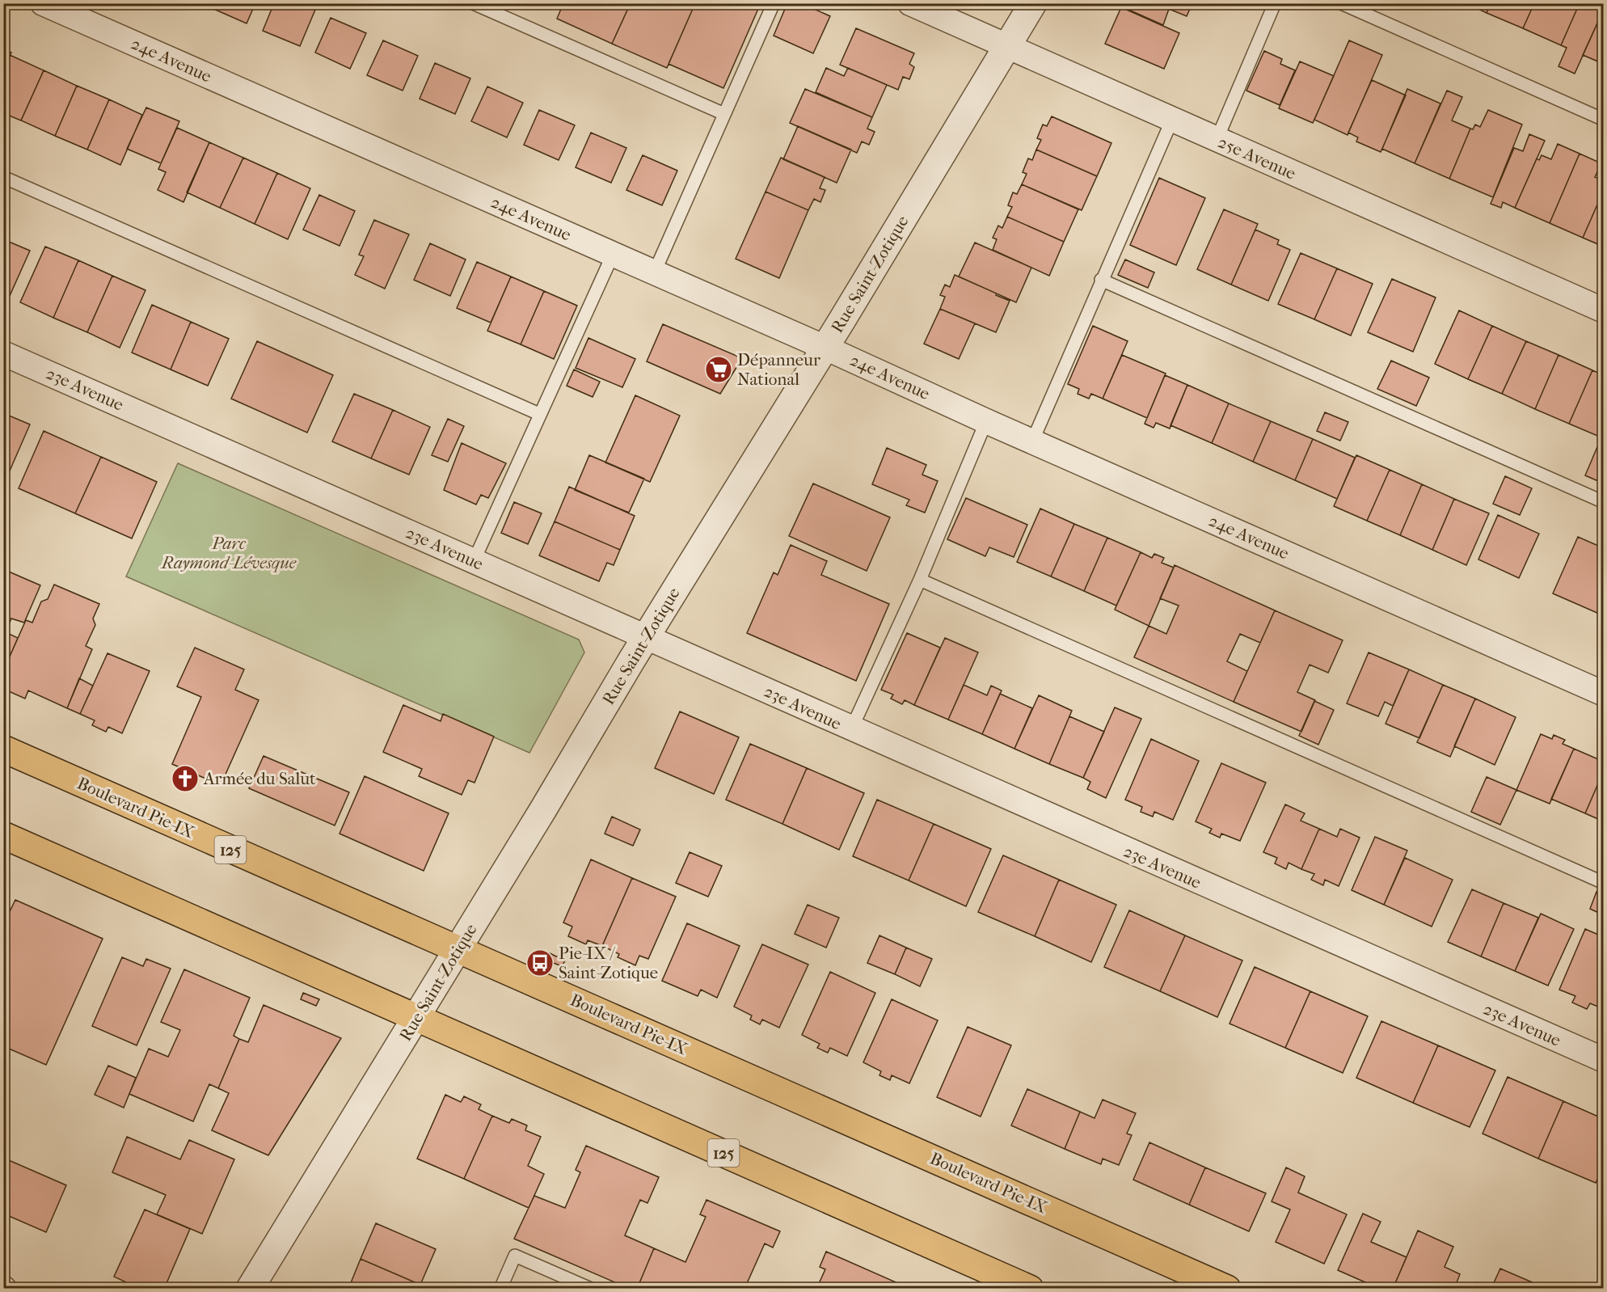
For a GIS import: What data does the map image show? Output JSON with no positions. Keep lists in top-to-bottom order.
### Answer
{
  "streets": {
    "main road": ["Boulevard Pie-IX", "125"],
    "street": [
      "24e Avenue",
      "25e Avenue",
      "Rue Saint-Zotique",
      "23e Avenue"
    ]
  },
  "crossings": [
    ["24e Avenue", "Rue Saint-Zotique"],
    ["25e Avenue", "Rue Saint-Zotique"],
    ["Rue Saint-Zotique", "23e Avenue"],
    ["Rue Saint-Zotique", "Boulevard Pie-IX"],
    ["Rue Saint-Zotique", "125"]
  ],
  "parks": ["Parc Raymond-Lévesque"],
  "places": {
    "supermarket": ["Dépanneur National"],
    "church": ["Armée du Salut"],
    "bus stop": ["Pie-IX / Saint-Zotique"]
  }
}
